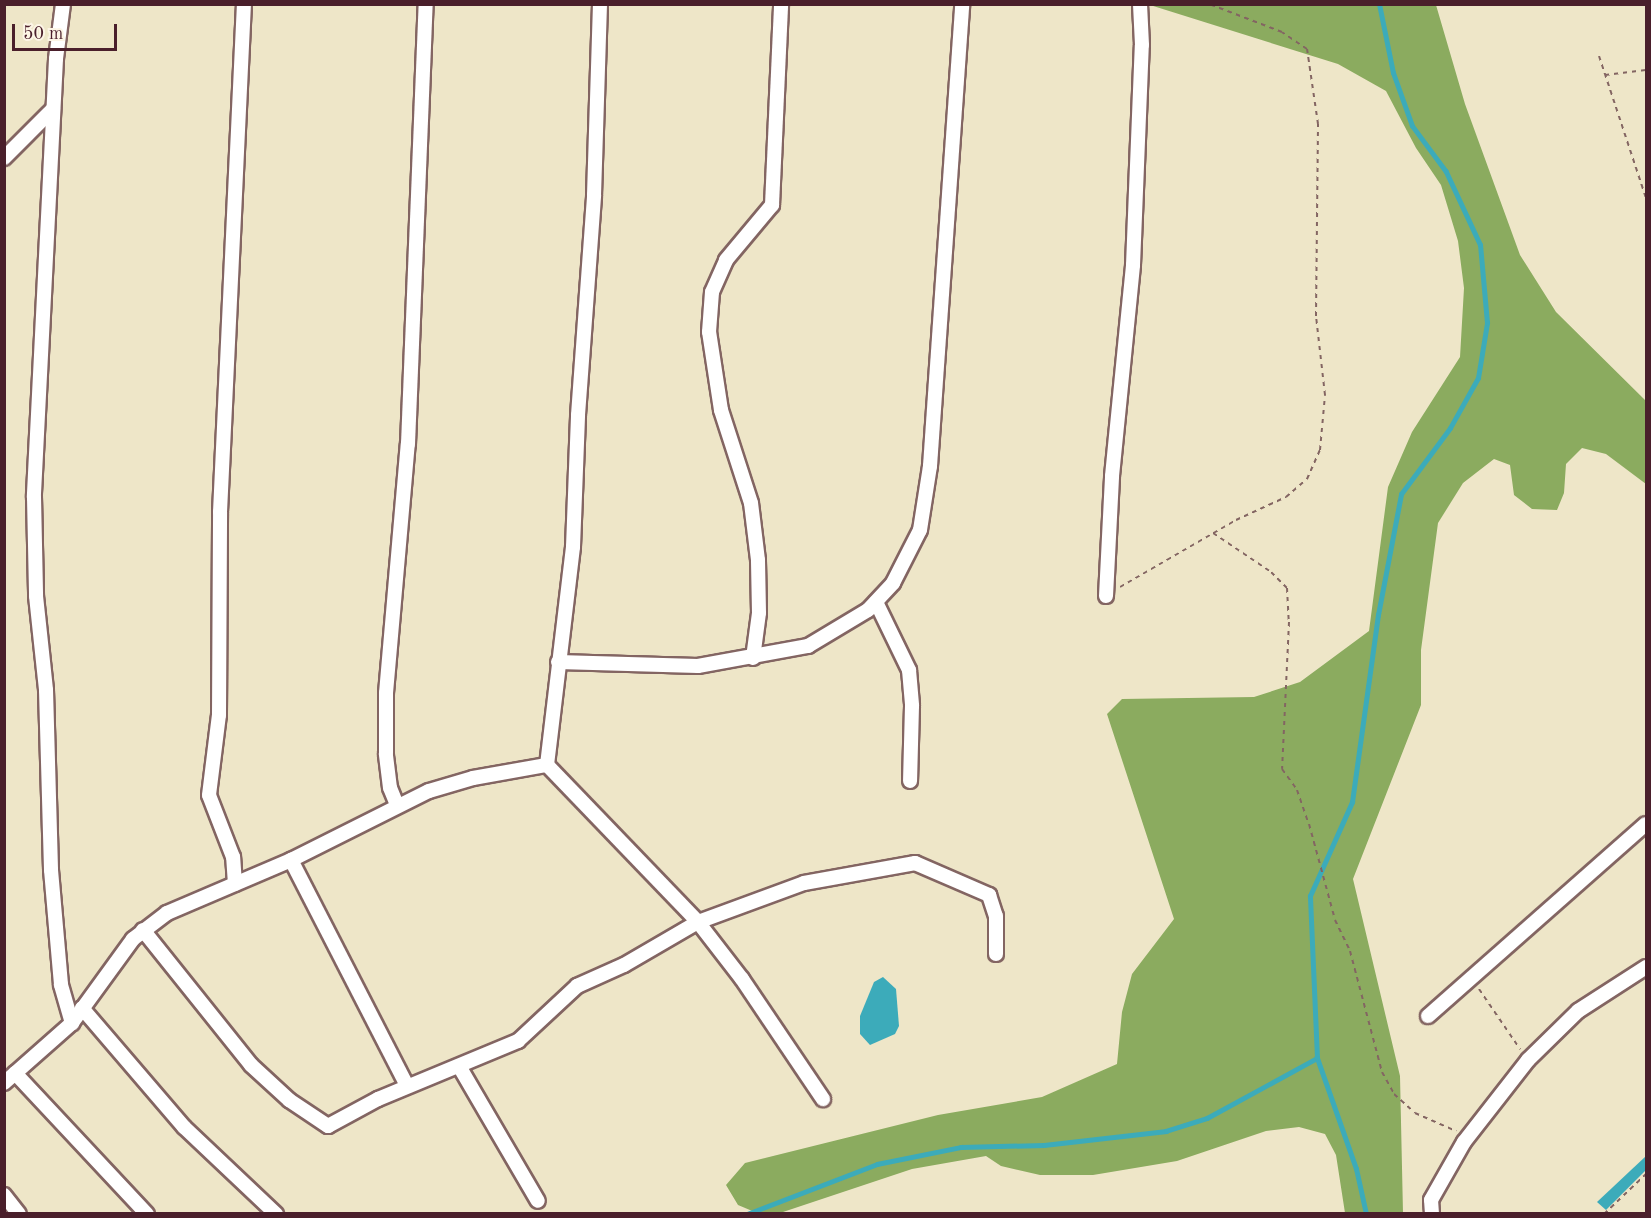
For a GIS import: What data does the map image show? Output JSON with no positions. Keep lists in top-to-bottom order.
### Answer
{
  "scale_bar": "50 m"
}
